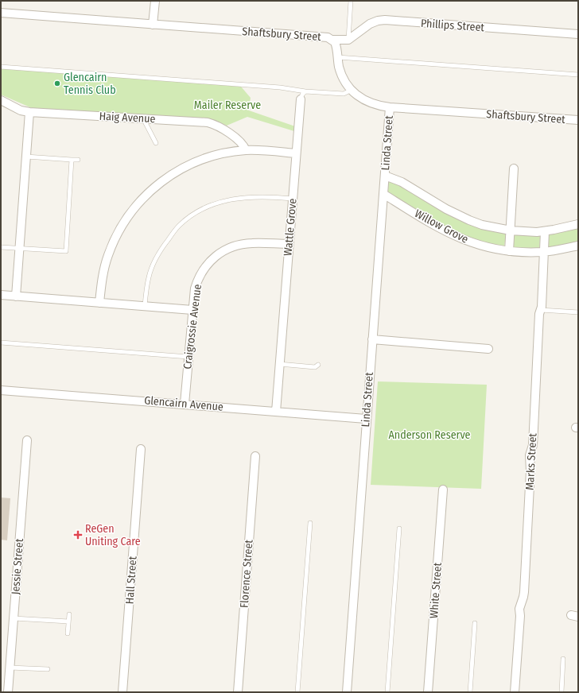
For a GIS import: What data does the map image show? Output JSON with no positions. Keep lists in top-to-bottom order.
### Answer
{
  "streets": {
    "street": [
      "Phillips Street",
      "Shaftsbury Street",
      "Haig Avenue",
      "Linda Street",
      "Willow Grove",
      "Wattle Grove",
      "Craigrossie Avenue",
      "Glencairn Avenue",
      "Marks Street",
      "Jessie Street",
      "Florence Street",
      "Hall Street",
      "White Street"
    ]
  },
  "crossings": [
    ["Shaftsbury Street", "Linda Street"],
    ["Linda Street", "Willow Grove"],
    ["Linda Street", "Glencairn Avenue"],
    ["Willow Grove", "Marks Street"],
    ["Wattle Grove", "Craigrossie Avenue"],
    ["Wattle Grove", "Glencairn Avenue"],
    ["Craigrossie Avenue", "Glencairn Avenue"]
  ],
  "parks": ["Mailer Reserve", "Anderson Reserve"],
  "places": {
    "other": ["Glencairn Tennis Club"],
    "health": ["ReGen Uniting Care"]
  }
}
